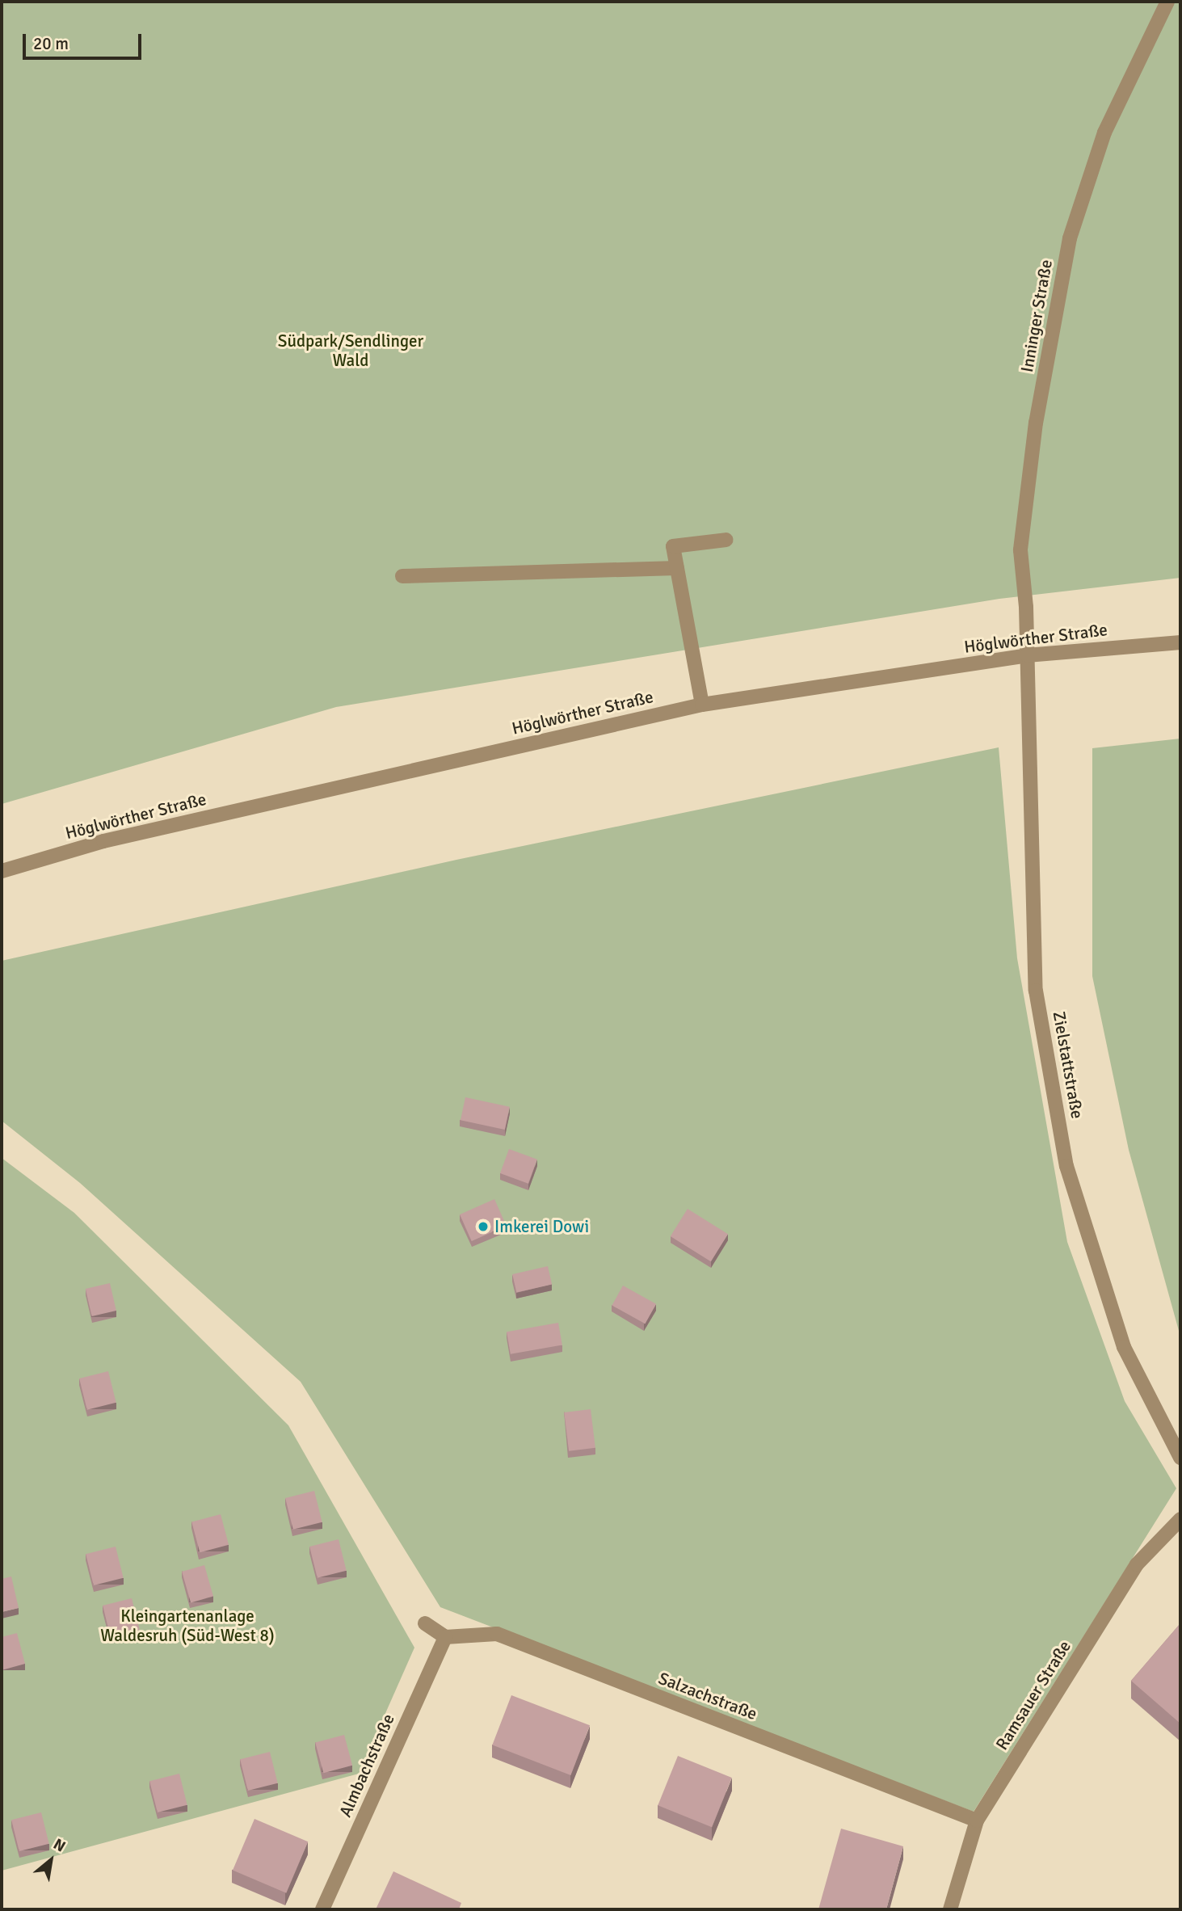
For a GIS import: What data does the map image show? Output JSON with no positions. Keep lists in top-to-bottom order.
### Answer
{
  "streets": {
    "street": [
      "Inninger Straße",
      "Höglwörther Straße",
      "Zielstattstraße",
      "Ramsauer Straße",
      "Salzachstraße",
      "Almbachstraße"
    ]
  },
  "crossings": [
    ["Inninger Straße", "Höglwörther Straße"],
    ["Inninger Straße", "Zielstattstraße"],
    ["Höglwörther Straße", "Zielstattstraße"],
    ["Ramsauer Straße", "Salzachstraße"],
    ["Salzachstraße", "Almbachstraße"]
  ],
  "parks": ["Südpark/Sendlinger Wald", "Kleingartenanlage Waldesruh (Süd-West 8)"],
  "places": ["Imkerei Dowi"],
  "scale_bar": "20 m",
  "north": "top right"
}
